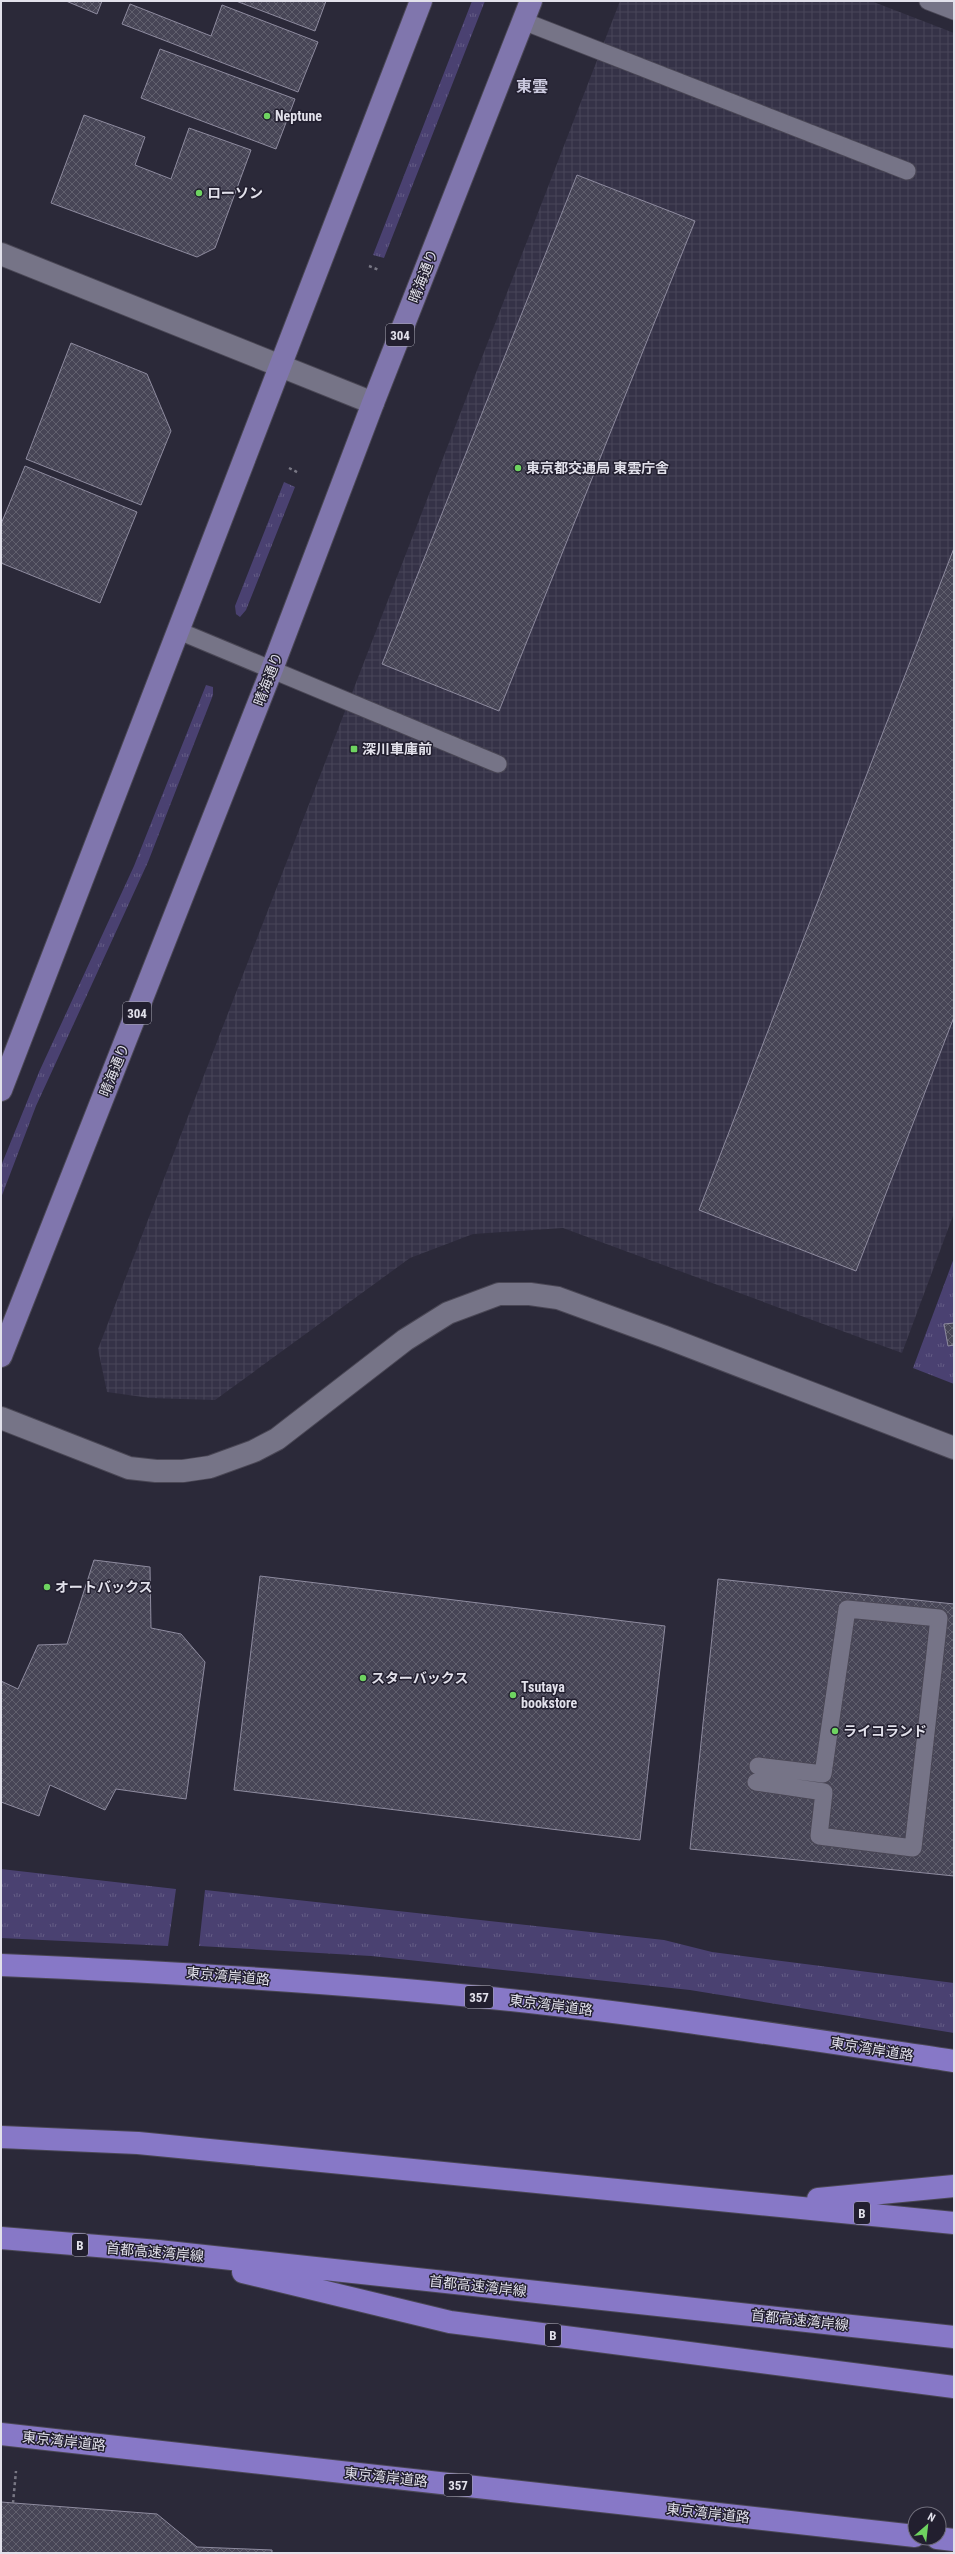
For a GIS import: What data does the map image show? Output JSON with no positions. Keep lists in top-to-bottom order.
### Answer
{
  "streets": {
    "highway": [
      "東京湾岸道路",
      "357",
      "B",
      "首都高速湾岸線"
    ],
    "main road": ["晴海通り", "304"]
  },
  "crossings": [
    ["B", "首都高速湾岸線"]
  ],
  "districts": ["東雲"],
  "places": {
    "other": [
      "Neptune",
      "ローソン",
      "東京都交通局 東雲庁舎",
      "オートバックス",
      "スターバックス",
      "Tsutaya bookstore",
      "ライコランド"
    ],
    "transit": ["深川車庫前"]
  },
  "north": "top right"
}
